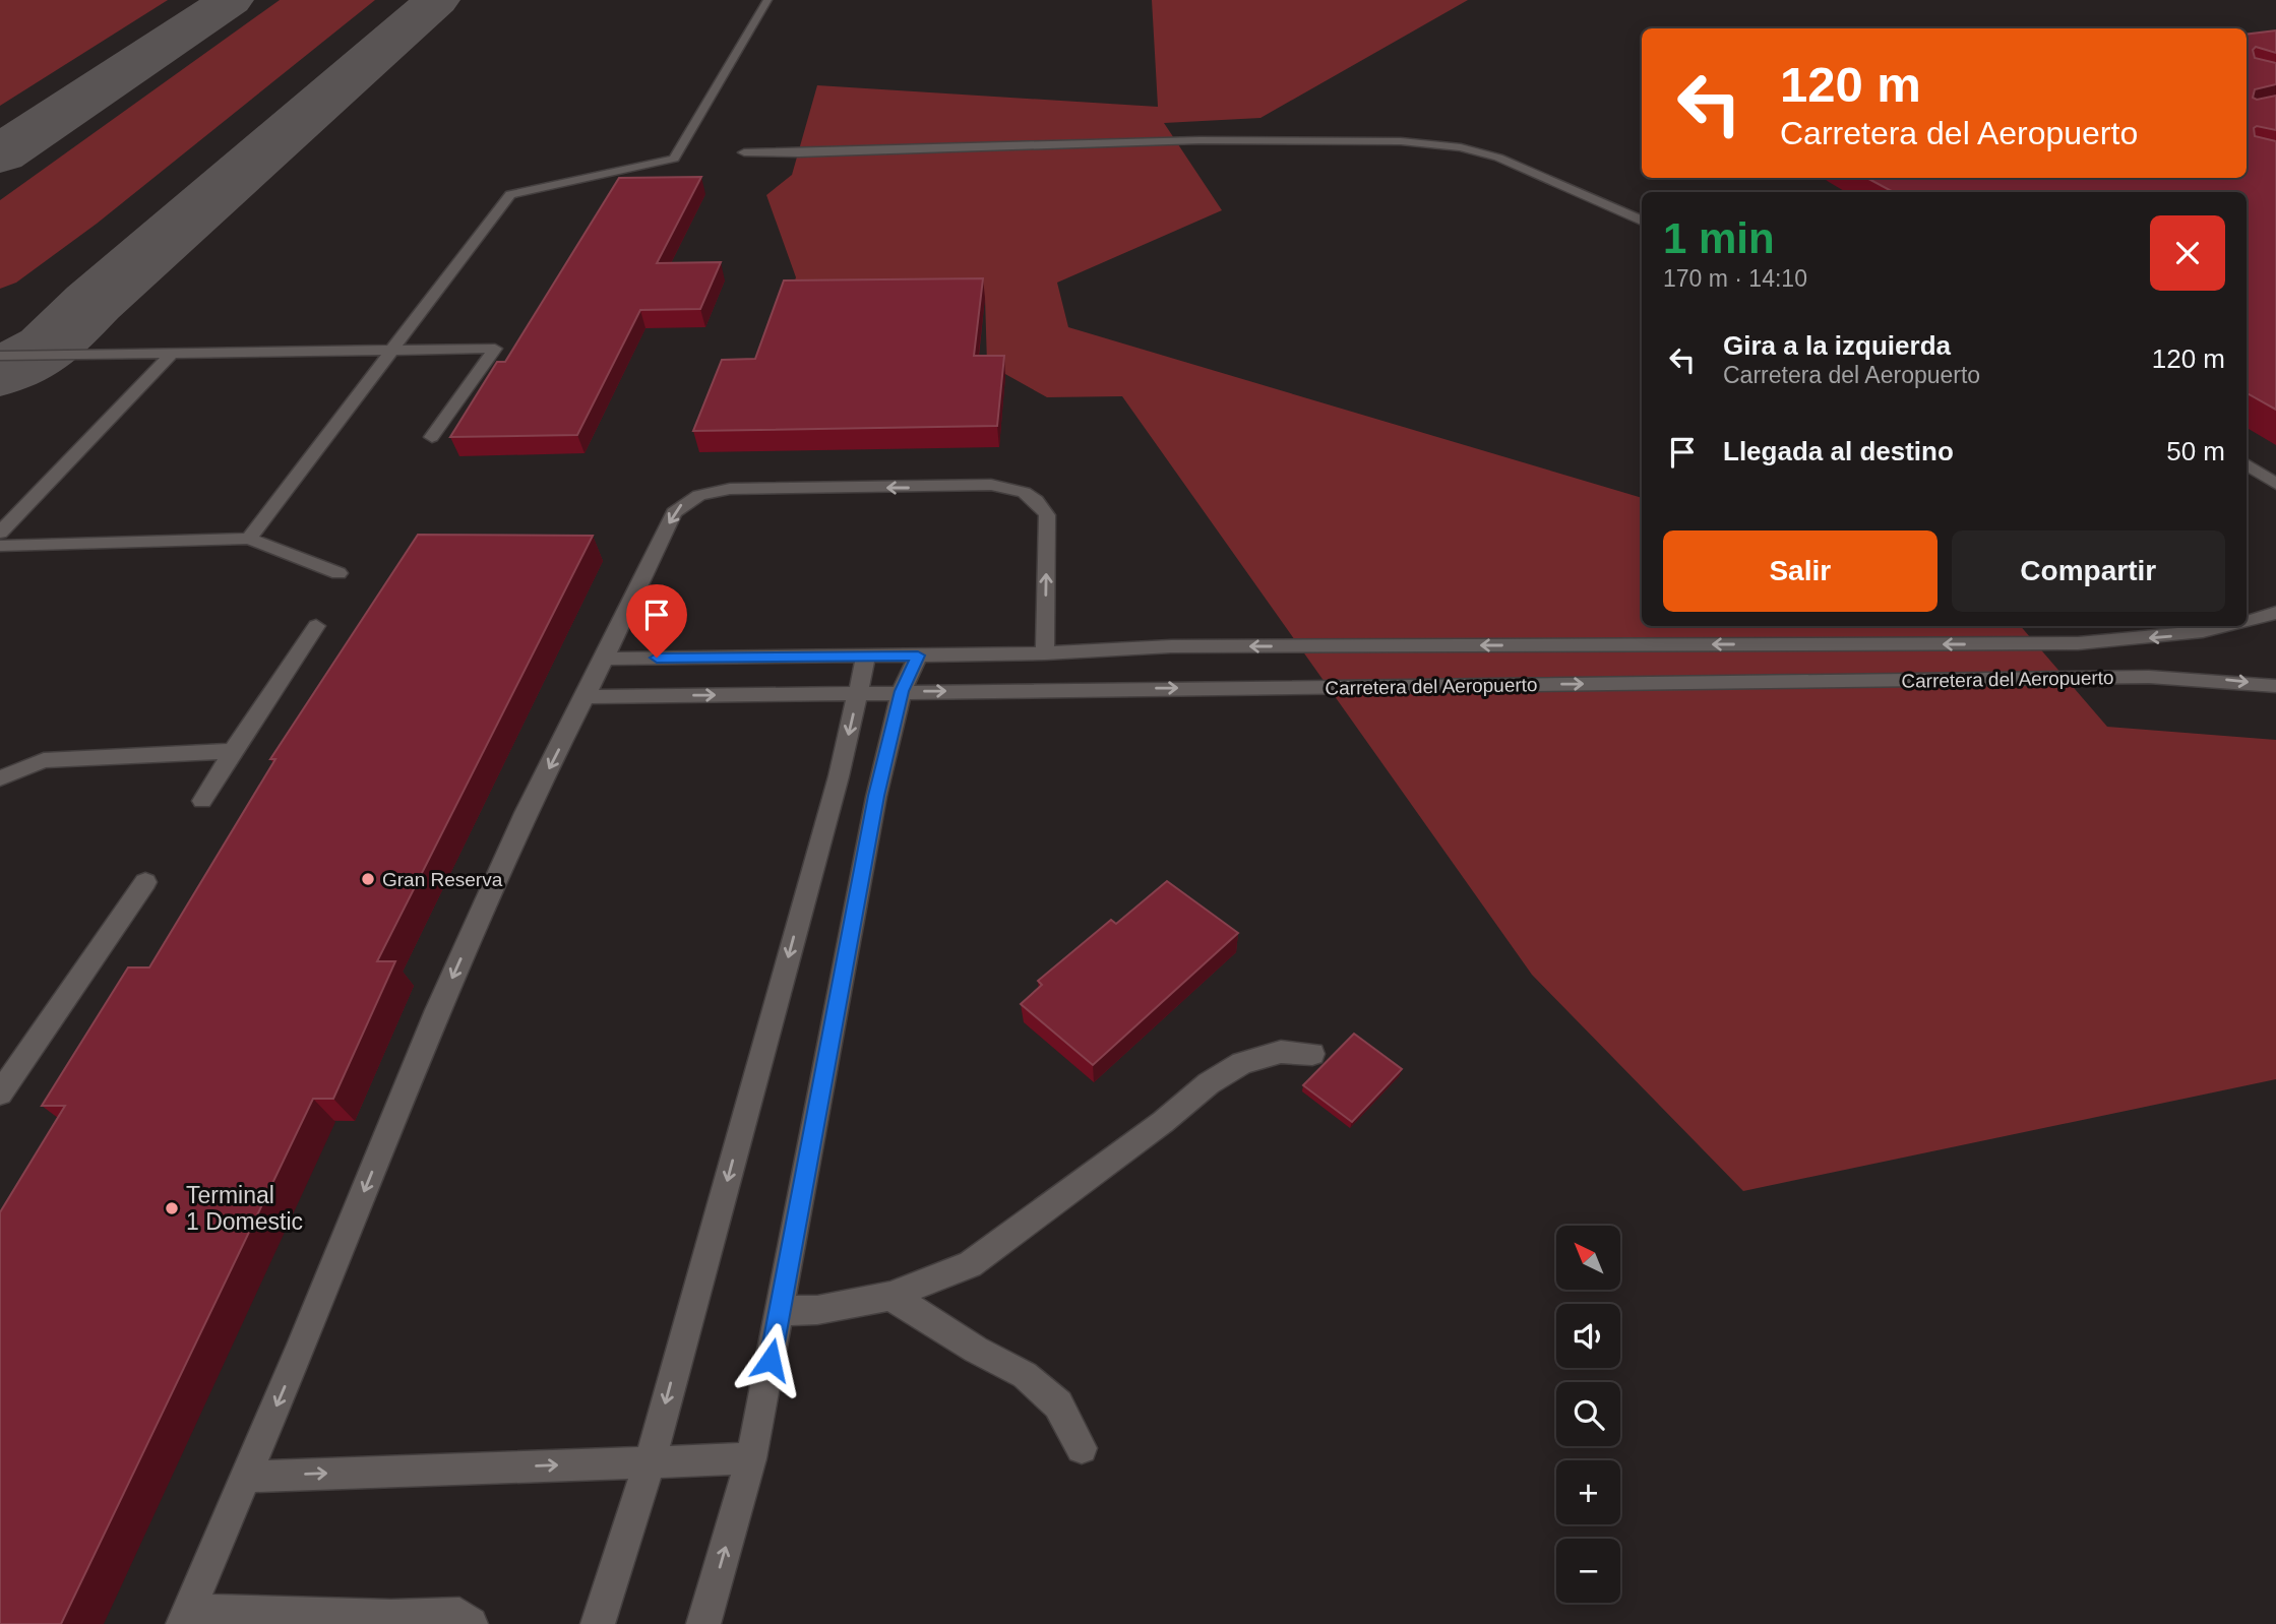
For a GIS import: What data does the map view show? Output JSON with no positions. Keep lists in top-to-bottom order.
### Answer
{
  "streets": {
    "street": ["Carretera del Aeropuerto"]
  },
  "places": ["Gran Reserva", "Terminal 1 Domestic"],
  "north": "top left",
  "page": {
    "turn": ["120 m", "Carretera del Aeropuerto"],
    "heading": ["1 min", "170 m · 14:10"],
    "list": [
      {
        "name": "Gira a la izquierda",
        "note": "Carretera del Aeropuerto",
        "value": "120 m"
      },
      {
        "name": "Llegada al destino",
        "value": "50 m"
      }
    ],
    "buttons": ["Salir", "Compartir"],
    "map_buttons": ["+", "−"]
  }
}
